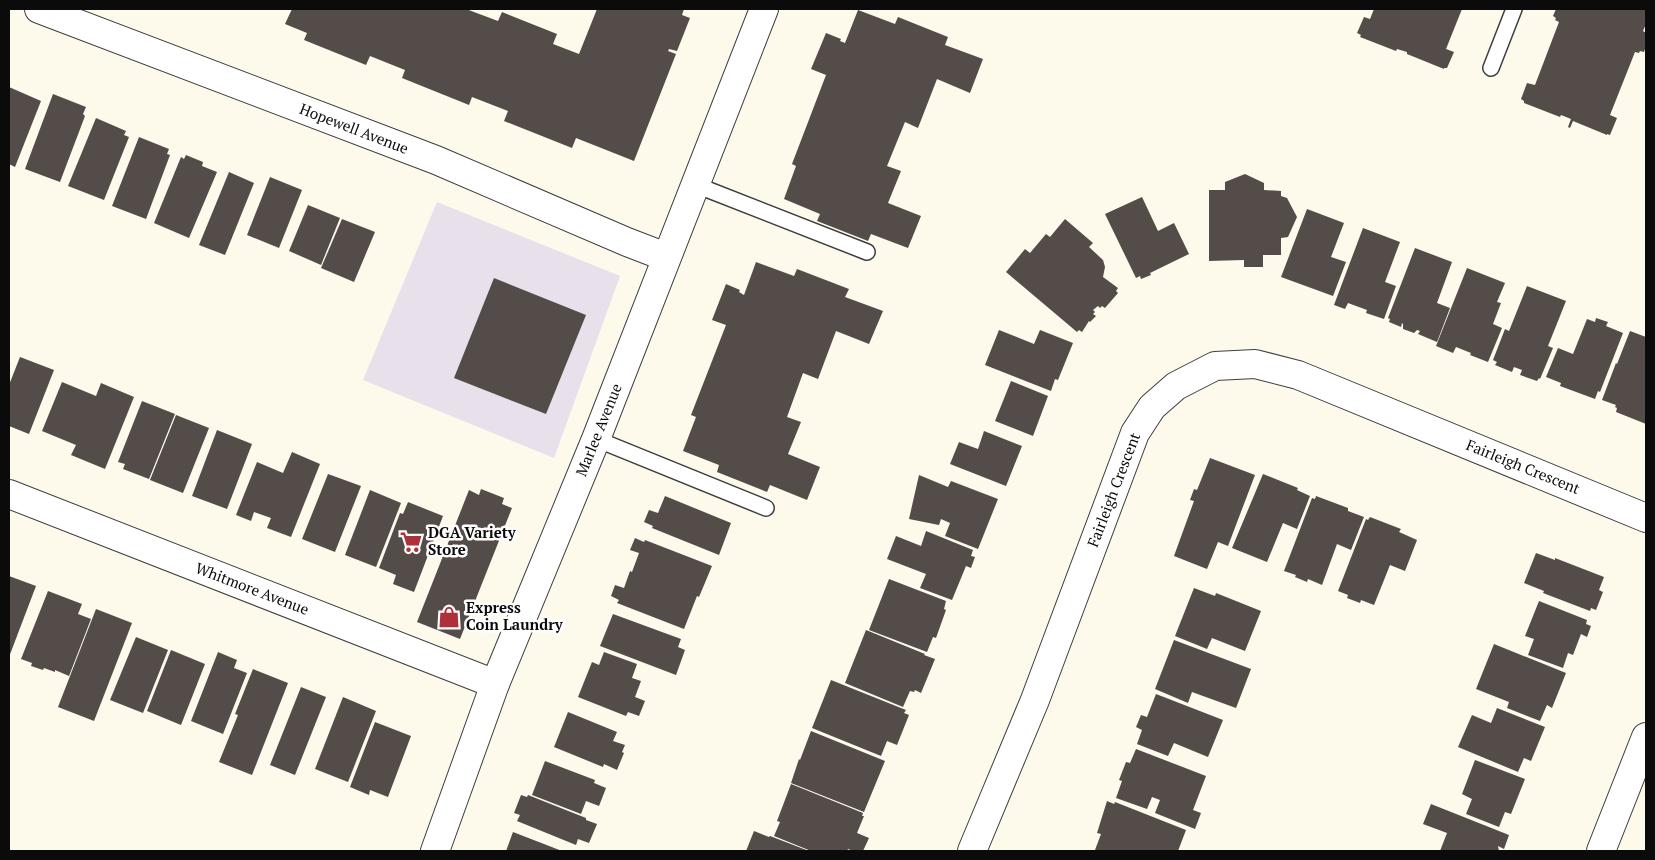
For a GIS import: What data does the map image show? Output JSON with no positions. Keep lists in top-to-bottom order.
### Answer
{
  "streets": {
    "street": [
      "Hopewell Avenue",
      "Marlee Avenue",
      "Fairleigh Crescent",
      "Whitmore Avenue"
    ]
  },
  "crossings": [
    ["Hopewell Avenue", "Marlee Avenue"],
    ["Marlee Avenue", "Whitmore Avenue"]
  ],
  "places": {
    "supermarket": ["DGA Variety Store"],
    "shop": ["Express Coin Laundry"]
  }
}
